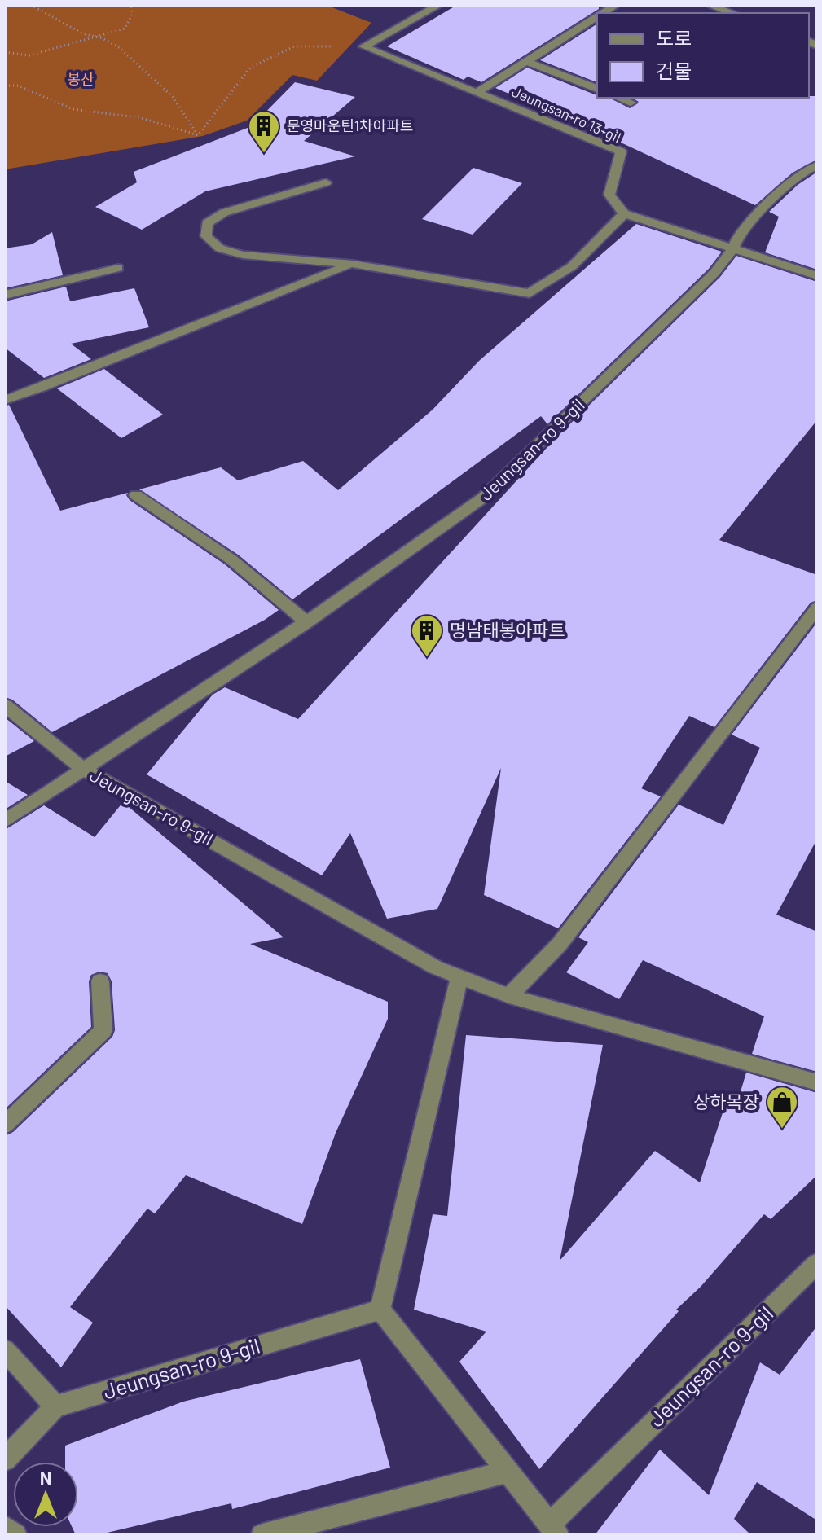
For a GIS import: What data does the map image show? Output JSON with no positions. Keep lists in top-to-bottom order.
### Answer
{
  "streets": {
    "street": ["Jeungsan-ro 13-gil", "Jeungsan-ro 9-gil"]
  },
  "parks": ["봉산"],
  "places": {
    "building": ["문영마운틴1차아파트", "명남태봉아파트"],
    "shop": ["상하목장"]
  },
  "legend": ["도로", "건물"],
  "north": "top"
}
